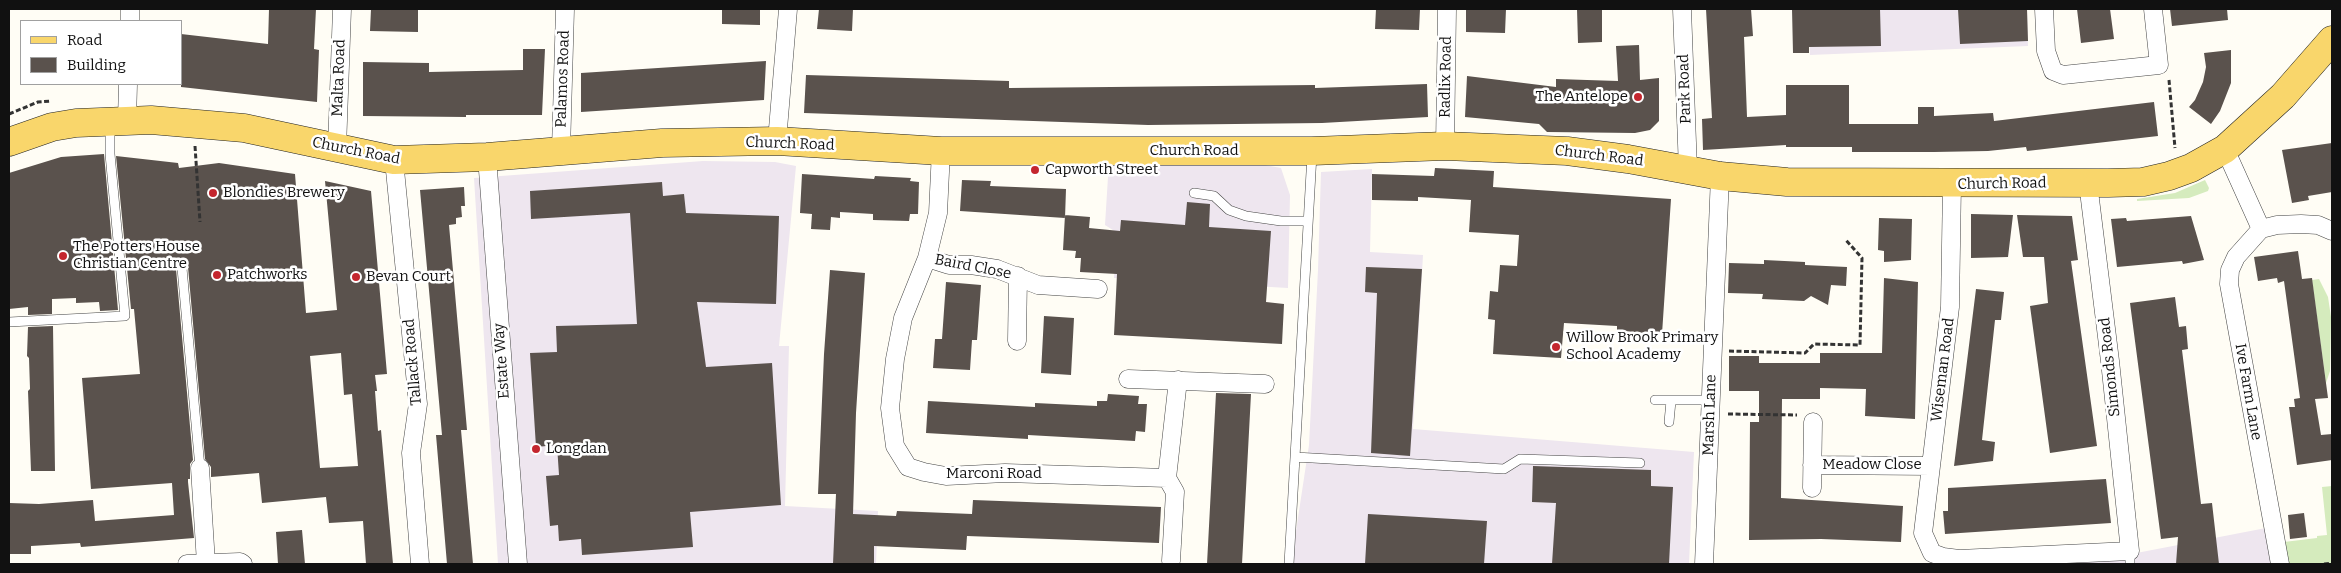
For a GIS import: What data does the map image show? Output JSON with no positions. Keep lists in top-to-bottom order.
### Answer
{
  "streets": {
    "main road": ["Church Road"],
    "street": [
      "Radlix Road",
      "Malta Road",
      "Palamos Road",
      "Park Road",
      "Baird Close",
      "Estate Way",
      "Tallack Road",
      "Simonds Road",
      "Wiseman Road",
      "Ive Farm Lane",
      "Marsh Lane",
      "Meadow Close",
      "Marconi Road"
    ]
  },
  "crossings": [
    ["Radlix Road", "Church Road"],
    ["Malta Road", "Church Road"],
    ["Palamos Road", "Church Road"],
    ["Park Road", "Church Road"],
    ["Church Road", "Estate Way"],
    ["Church Road", "Tallack Road"],
    ["Church Road", "Simonds Road"],
    ["Church Road", "Wiseman Road"],
    ["Church Road", "Marsh Lane"],
    ["Church Road", "Marconi Road"],
    ["Baird Close", "Marconi Road"],
    ["Wiseman Road", "Meadow Close"]
  ],
  "places": [
    "The Antelope",
    "Capworth Street",
    "Blondies Brewery",
    "The Potters House Christian Centre",
    "Patchworks",
    "Bevan Court",
    "Willow Brook Primary School Academy",
    "Longdan"
  ],
  "legend": ["Road", "Building"]
}
